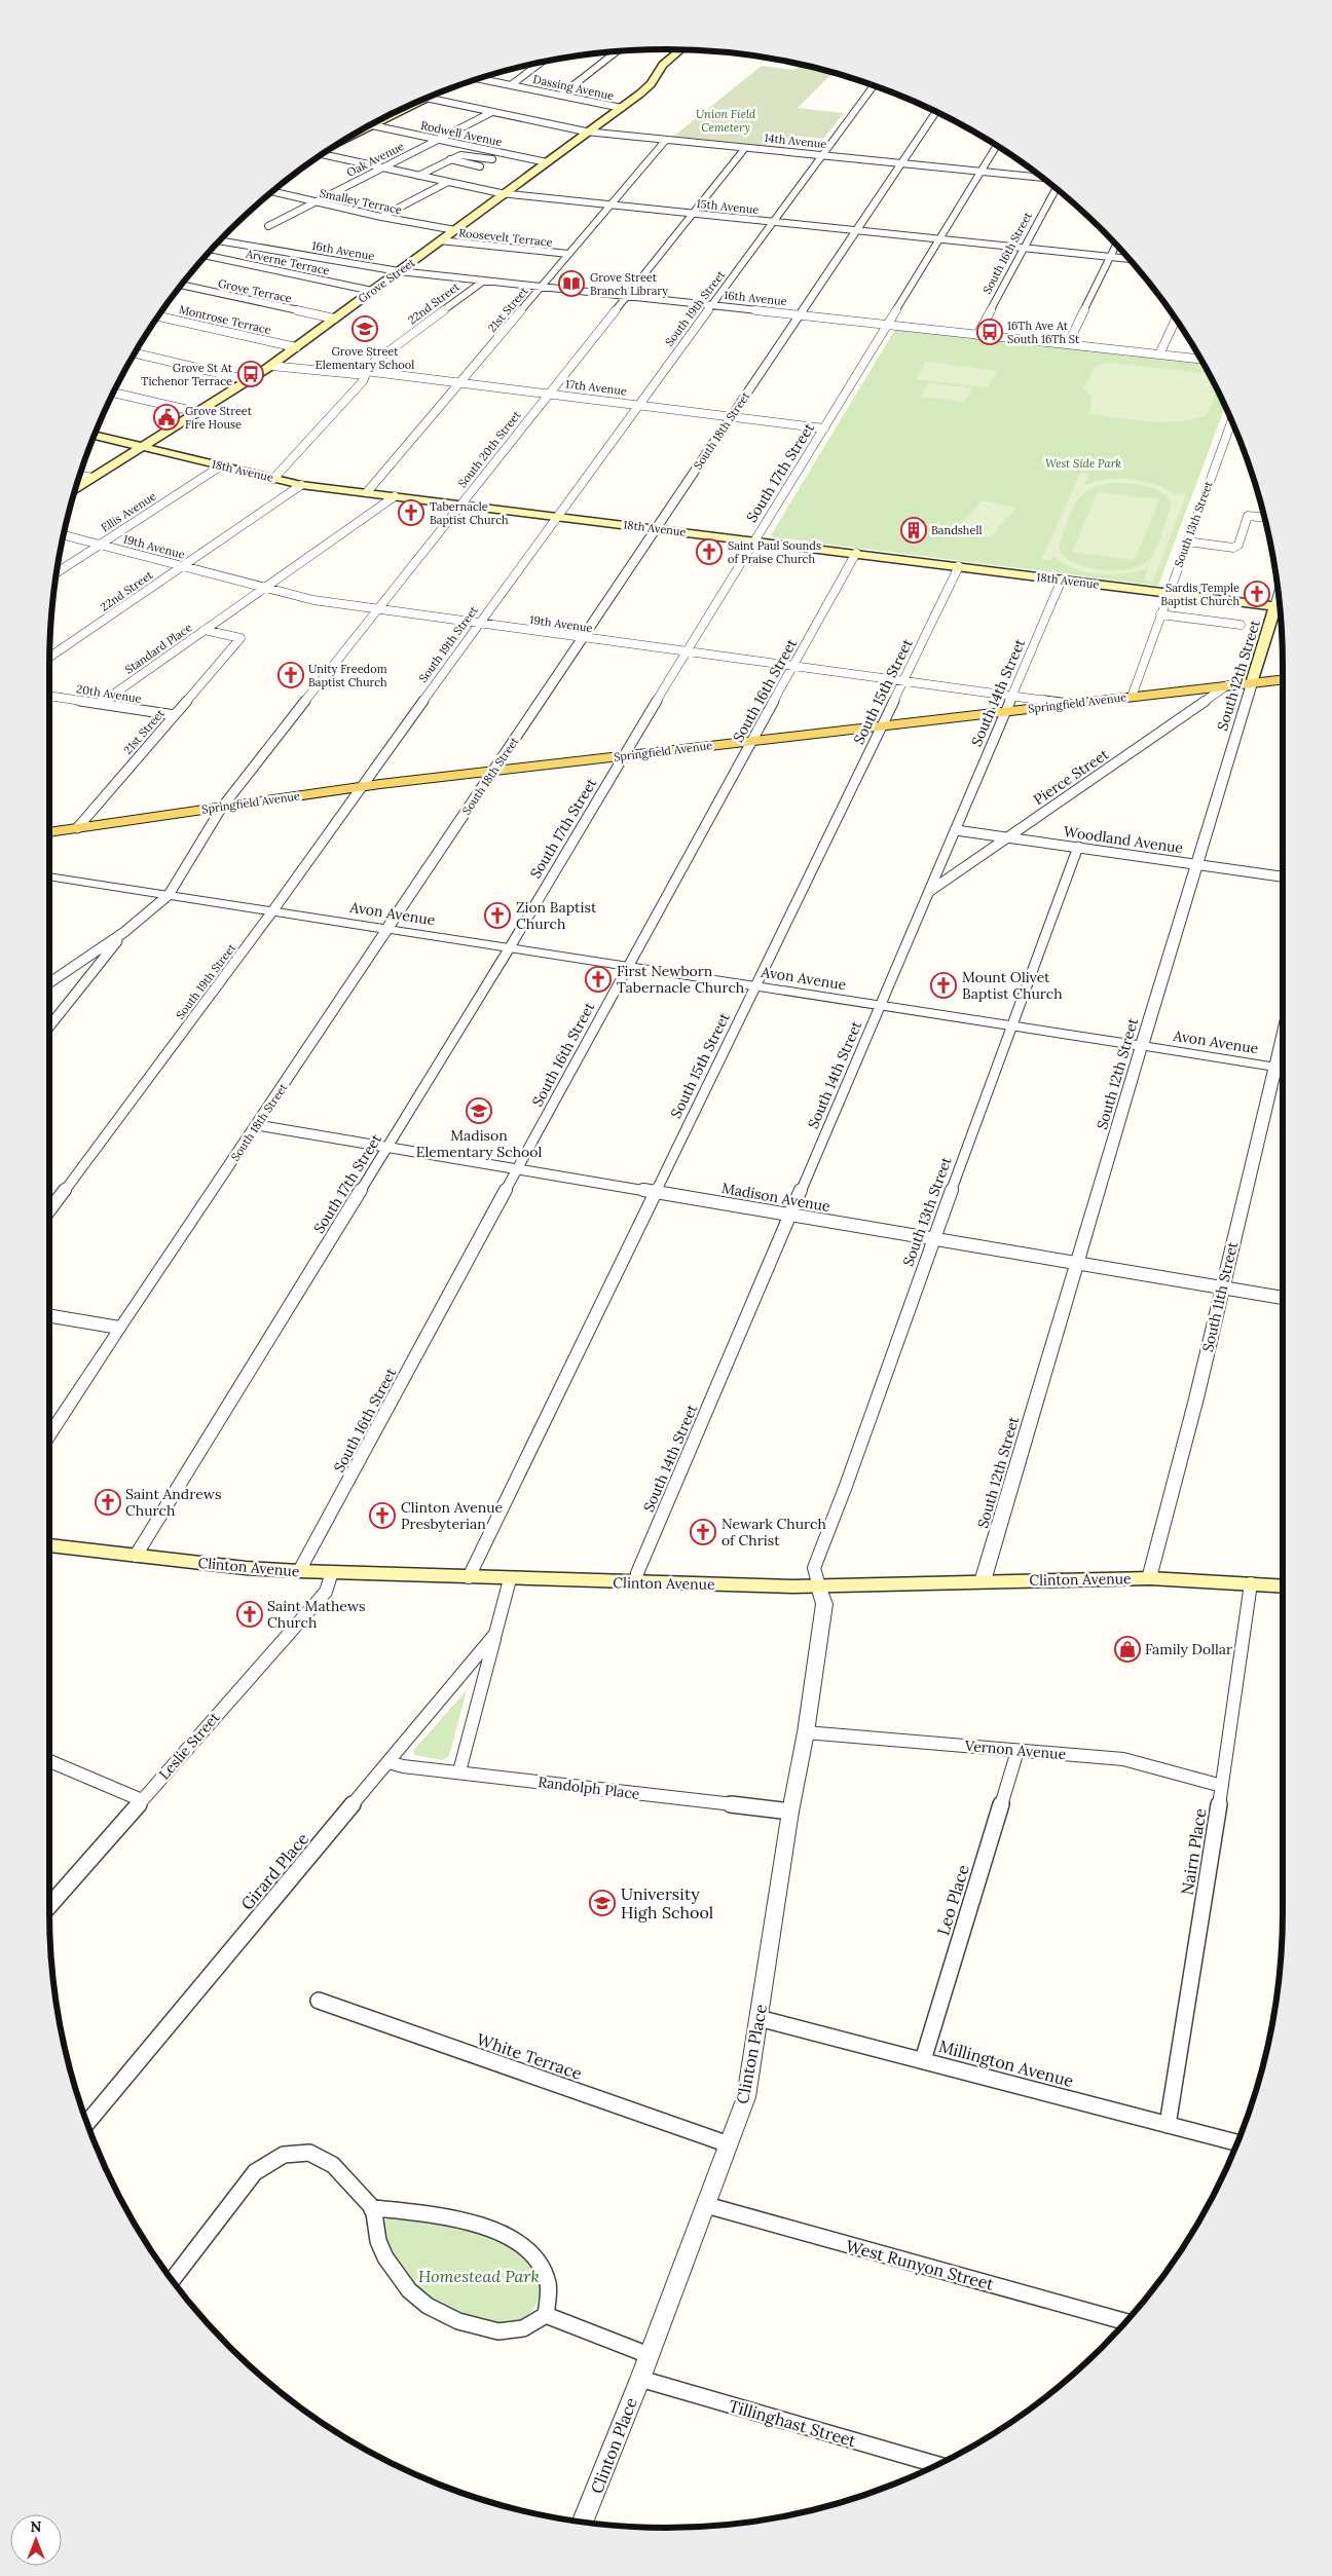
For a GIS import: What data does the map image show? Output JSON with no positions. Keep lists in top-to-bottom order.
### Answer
{
  "streets": {
    "main road": [
      "Grove Street",
      "18th Avenue",
      "South 12th Street",
      "Springfield Avenue",
      "Clinton Avenue"
    ],
    "street": [
      "Dassing Avenue",
      "Rodwell Avenue",
      "14th Avenue",
      "Oak Avenue",
      "Smalley Terrace",
      "15th Avenue",
      "Roosevelt Terrace",
      "16th Avenue",
      "South 16th Street",
      "Arverne Terrace",
      "Grove Terrace",
      "22nd Street",
      "South 19th Street",
      "21st Street",
      "Montrose Terrace",
      "17th Avenue",
      "South 18th Street",
      "South 20th Street",
      "South 17th Street",
      "Ellis Avenue",
      "South 13th Street",
      "19th Avenue",
      "Standard Place",
      "South 15th Street",
      "South 14th Street",
      "20th Avenue",
      "Pierce Street",
      "Woodland Avenue",
      "Avon Avenue",
      "Madison Avenue",
      "South 11th Street",
      "Leslie Street",
      "Vernon Avenue",
      "Randolph Place",
      "Nairn Place",
      "Girard Place",
      "Leo Place",
      "Clinton Place",
      "White Terrace",
      "Millington Avenue",
      "West Runyon Street",
      "Tillinghast Street"
    ]
  },
  "crossings": [
    ["Dassing Avenue", "Grove Street"],
    ["Rodwell Avenue", "Oak Avenue"],
    ["Rodwell Avenue", "Grove Street"],
    ["14th Avenue", "Oak Avenue"],
    ["14th Avenue", "Grove Street"],
    ["14th Avenue", "South 19th Street"],
    ["14th Avenue", "21st Street"],
    ["14th Avenue", "South 18th Street"],
    ["14th Avenue", "South 20th Street"],
    ["14th Avenue", "South 17th Street"],
    ["Oak Avenue", "Smalley Terrace"],
    ["Oak Avenue", "15th Avenue"],
    ["Smalley Terrace", "Grove Street"],
    ["15th Avenue", "South 16th Street"],
    ["15th Avenue", "Grove Street"],
    ["15th Avenue", "South 19th Street"],
    ["15th Avenue", "21st Street"],
    ["15th Avenue", "South 18th Street"],
    ["15th Avenue", "South 20th Street"],
    ["15th Avenue", "South 17th Street"],
    ["Roosevelt Terrace", "Grove Street"],
    ["Roosevelt Terrace", "21st Street"],
    ["16th Avenue", "South 16th Street"],
    ["16th Avenue", "Grove Street"],
    ["16th Avenue", "22nd Street"],
    ["16th Avenue", "South 19th Street"],
    ["16th Avenue", "21st Street"],
    ["16th Avenue", "South 18th Street"],
    ["16th Avenue", "South 20th Street"],
    ["16th Avenue", "South 17th Street"],
    ["South 16th Street", "18th Avenue"],
    ["South 16th Street", "19th Avenue"],
    ["South 16th Street", "Springfield Avenue"],
    ["South 16th Street", "Avon Avenue"],
    ["South 16th Street", "Madison Avenue"],
    ["South 16th Street", "Clinton Avenue"],
    ["Arverne Terrace", "Grove Street"],
    ["Grove Street", "Grove Terrace"],
    ["Grove Street", "Montrose Terrace"],
    ["Grove Street", "17th Avenue"],
    ["Grove Street", "18th Avenue"],
    ["22nd Street", "17th Avenue"],
    ["22nd Street", "18th Avenue"],
    ["22nd Street", "19th Avenue"],
    ["South 19th Street", "17th Avenue"],
    ["South 19th Street", "18th Avenue"],
    ["South 19th Street", "19th Avenue"],
    ["South 19th Street", "Springfield Avenue"],
    ["South 19th Street", "Avon Avenue"],
    ["21st Street", "17th Avenue"],
    ["21st Street", "18th Avenue"],
    ["21st Street", "Standard Place"],
    ["21st Street", "20th Avenue"],
    ["21st Street", "Springfield Avenue"],
    ["17th Avenue", "South 18th Street"],
    ["17th Avenue", "South 20th Street"],
    ["17th Avenue", "South 17th Street"],
    ["South 18th Street", "18th Avenue"],
    ["South 18th Street", "19th Avenue"],
    ["South 18th Street", "Springfield Avenue"],
    ["South 18th Street", "Avon Avenue"],
    ["South 18th Street", "Madison Avenue"],
    ["South 20th Street", "18th Avenue"],
    ["South 20th Street", "19th Avenue"],
    ["South 20th Street", "Springfield Avenue"],
    ["South 20th Street", "Avon Avenue"],
    ["18th Avenue", "South 17th Street"],
    ["18th Avenue", "Ellis Avenue"],
    ["18th Avenue", "South 13th Street"],
    ["18th Avenue", "South 15th Street"],
    ["18th Avenue", "South 14th Street"],
    ["South 17th Street", "19th Avenue"],
    ["South 17th Street", "Springfield Avenue"],
    ["South 17th Street", "Avon Avenue"],
    ["South 17th Street", "Madison Avenue"],
    ["South 17th Street", "Clinton Avenue"],
    ["Ellis Avenue", "19th Avenue"],
    ["South 13th Street", "Springfield Avenue"],
    ["South 13th Street", "Woodland Avenue"],
    ["South 13th Street", "Avon Avenue"],
    ["South 13th Street", "Madison Avenue"],
    ["South 13th Street", "Clinton Avenue"],
    ["South 13th Street", "Clinton Place"],
    ["19th Avenue", "South 15th Street"],
    ["19th Avenue", "South 14th Street"],
    ["19th Avenue", "Springfield Avenue"],
    ["Standard Place", "20th Avenue"],
    ["South 12th Street", "Springfield Avenue"],
    ["South 12th Street", "Woodland Avenue"],
    ["South 12th Street", "Avon Avenue"],
    ["South 12th Street", "Madison Avenue"],
    ["South 12th Street", "Clinton Avenue"],
    ["South 15th Street", "Springfield Avenue"],
    ["South 15th Street", "Avon Avenue"],
    ["South 15th Street", "Madison Avenue"],
    ["South 15th Street", "Clinton Avenue"],
    ["South 14th Street", "Springfield Avenue"],
    ["South 14th Street", "Pierce Street"],
    ["South 14th Street", "Woodland Avenue"],
    ["South 14th Street", "Avon Avenue"],
    ["South 14th Street", "Madison Avenue"],
    ["South 14th Street", "Clinton Avenue"],
    ["Springfield Avenue", "Pierce Street"],
    ["Pierce Street", "Woodland Avenue"],
    ["Avon Avenue", "South 11th Street"],
    ["Madison Avenue", "South 11th Street"],
    ["South 11th Street", "Clinton Avenue"],
    ["Clinton Avenue", "Leslie Street"],
    ["Clinton Avenue", "Nairn Place"],
    ["Clinton Avenue", "Girard Place"],
    ["Clinton Avenue", "Clinton Place"],
    ["Vernon Avenue", "Nairn Place"],
    ["Vernon Avenue", "Leo Place"],
    ["Vernon Avenue", "Clinton Place"],
    ["Randolph Place", "Girard Place"],
    ["Randolph Place", "Clinton Place"],
    ["Nairn Place", "Millington Avenue"],
    ["Leo Place", "Millington Avenue"],
    ["Clinton Place", "White Terrace"],
    ["Clinton Place", "Millington Avenue"],
    ["Clinton Place", "West Runyon Street"],
    ["Clinton Place", "Tillinghast Street"]
  ],
  "parks": ["Union Field Cemetery", "West Side Park", "Homestead Park"],
  "places": {
    "library": ["Grove Street Branch Library"],
    "school or university": ["Grove Street Elementary School", "Madison Elementary School", "University High School"],
    "bus stop": ["16Th Ave At South 16Th St", "Grove St At Tichenor Terrace"],
    "public building": ["Grove Street Fire House"],
    "church": [
      "Tabernacle Baptist Church",
      "Saint Paul Sounds of Praise Church",
      "Sardis Temple Baptist Church",
      "Unity Freedom Baptist Church",
      "Zion Baptist Church",
      "First Newborn Tabernacle Church",
      "Mount Olivet Baptist Church",
      "Saint Andrews Church",
      "Clinton Avenue Presbyterian",
      "Newark Church of Christ",
      "Saint Mathews Church"
    ],
    "building": ["Bandshell"],
    "shop": ["Family Dollar"]
  },
  "north": "top"
}
